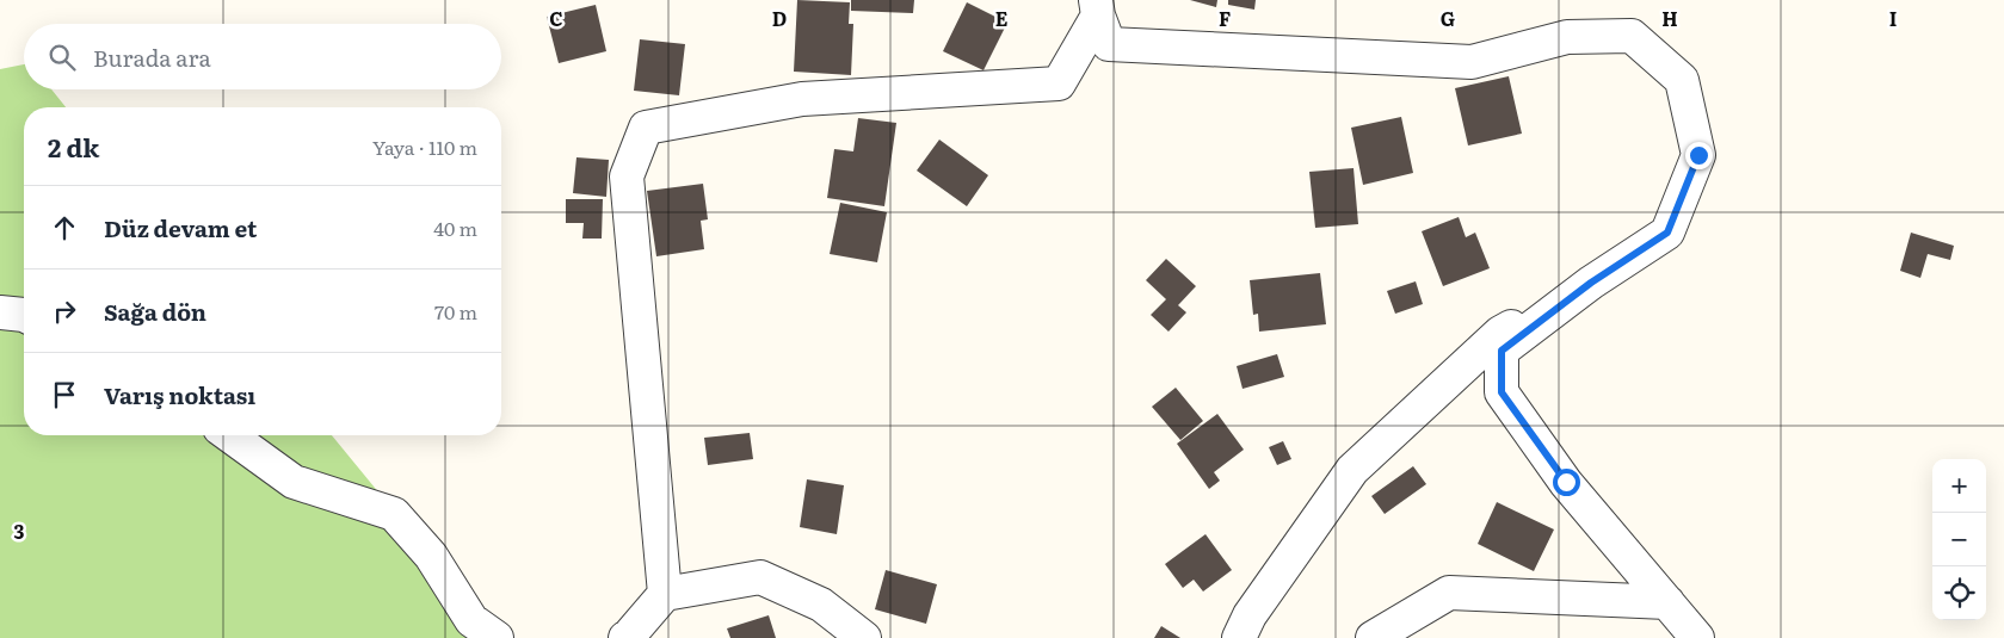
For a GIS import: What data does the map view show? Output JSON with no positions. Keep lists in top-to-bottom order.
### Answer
{
  "page": {
    "search": "Burada ara",
    "heading": ["2 dk", "Yaya · 110 m"],
    "list": [
      ["Düz devam et", "40 m"],
      ["Sağa dön", "70 m"],
      "Varış noktası"
    ],
    "map_buttons": ["+", "−"]
  },
  "grid": {
    "columns": [
      "C",
      "D",
      "E",
      "F",
      "G",
      "H",
      "I"
    ],
    "rows": ["3"]
  }
}
